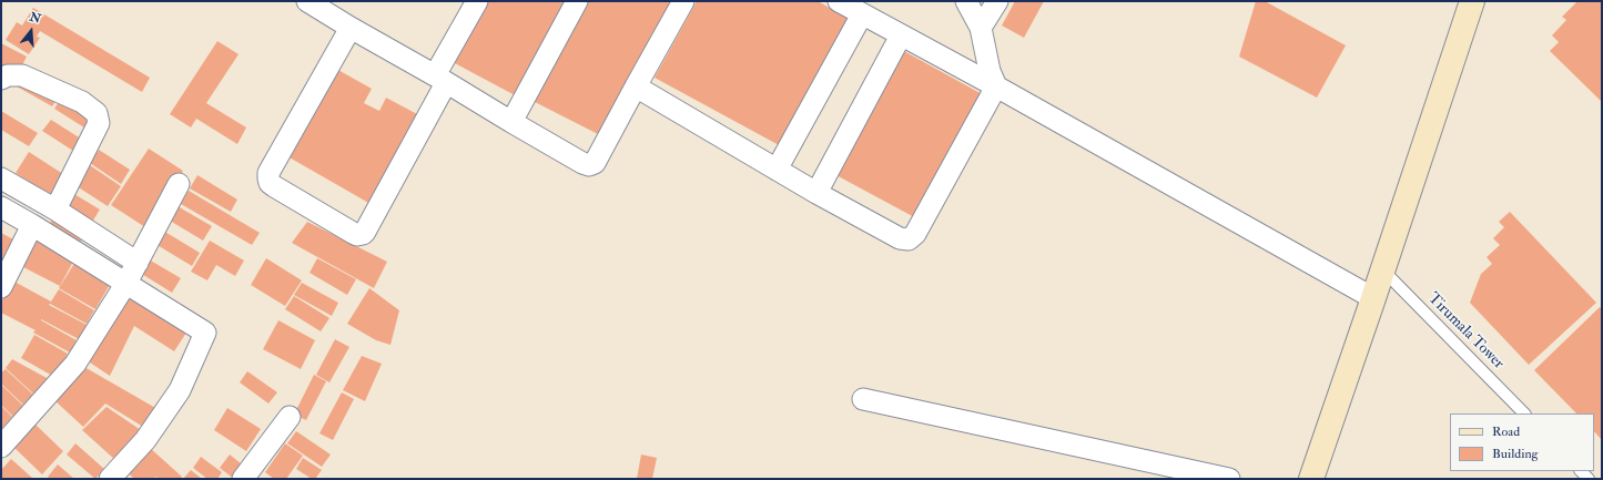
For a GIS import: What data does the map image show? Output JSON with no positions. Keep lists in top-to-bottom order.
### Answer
{
  "streets": {
    "lane": ["Tirumala Tower"]
  },
  "legend": ["Road", "Building"],
  "north": "top"
}
